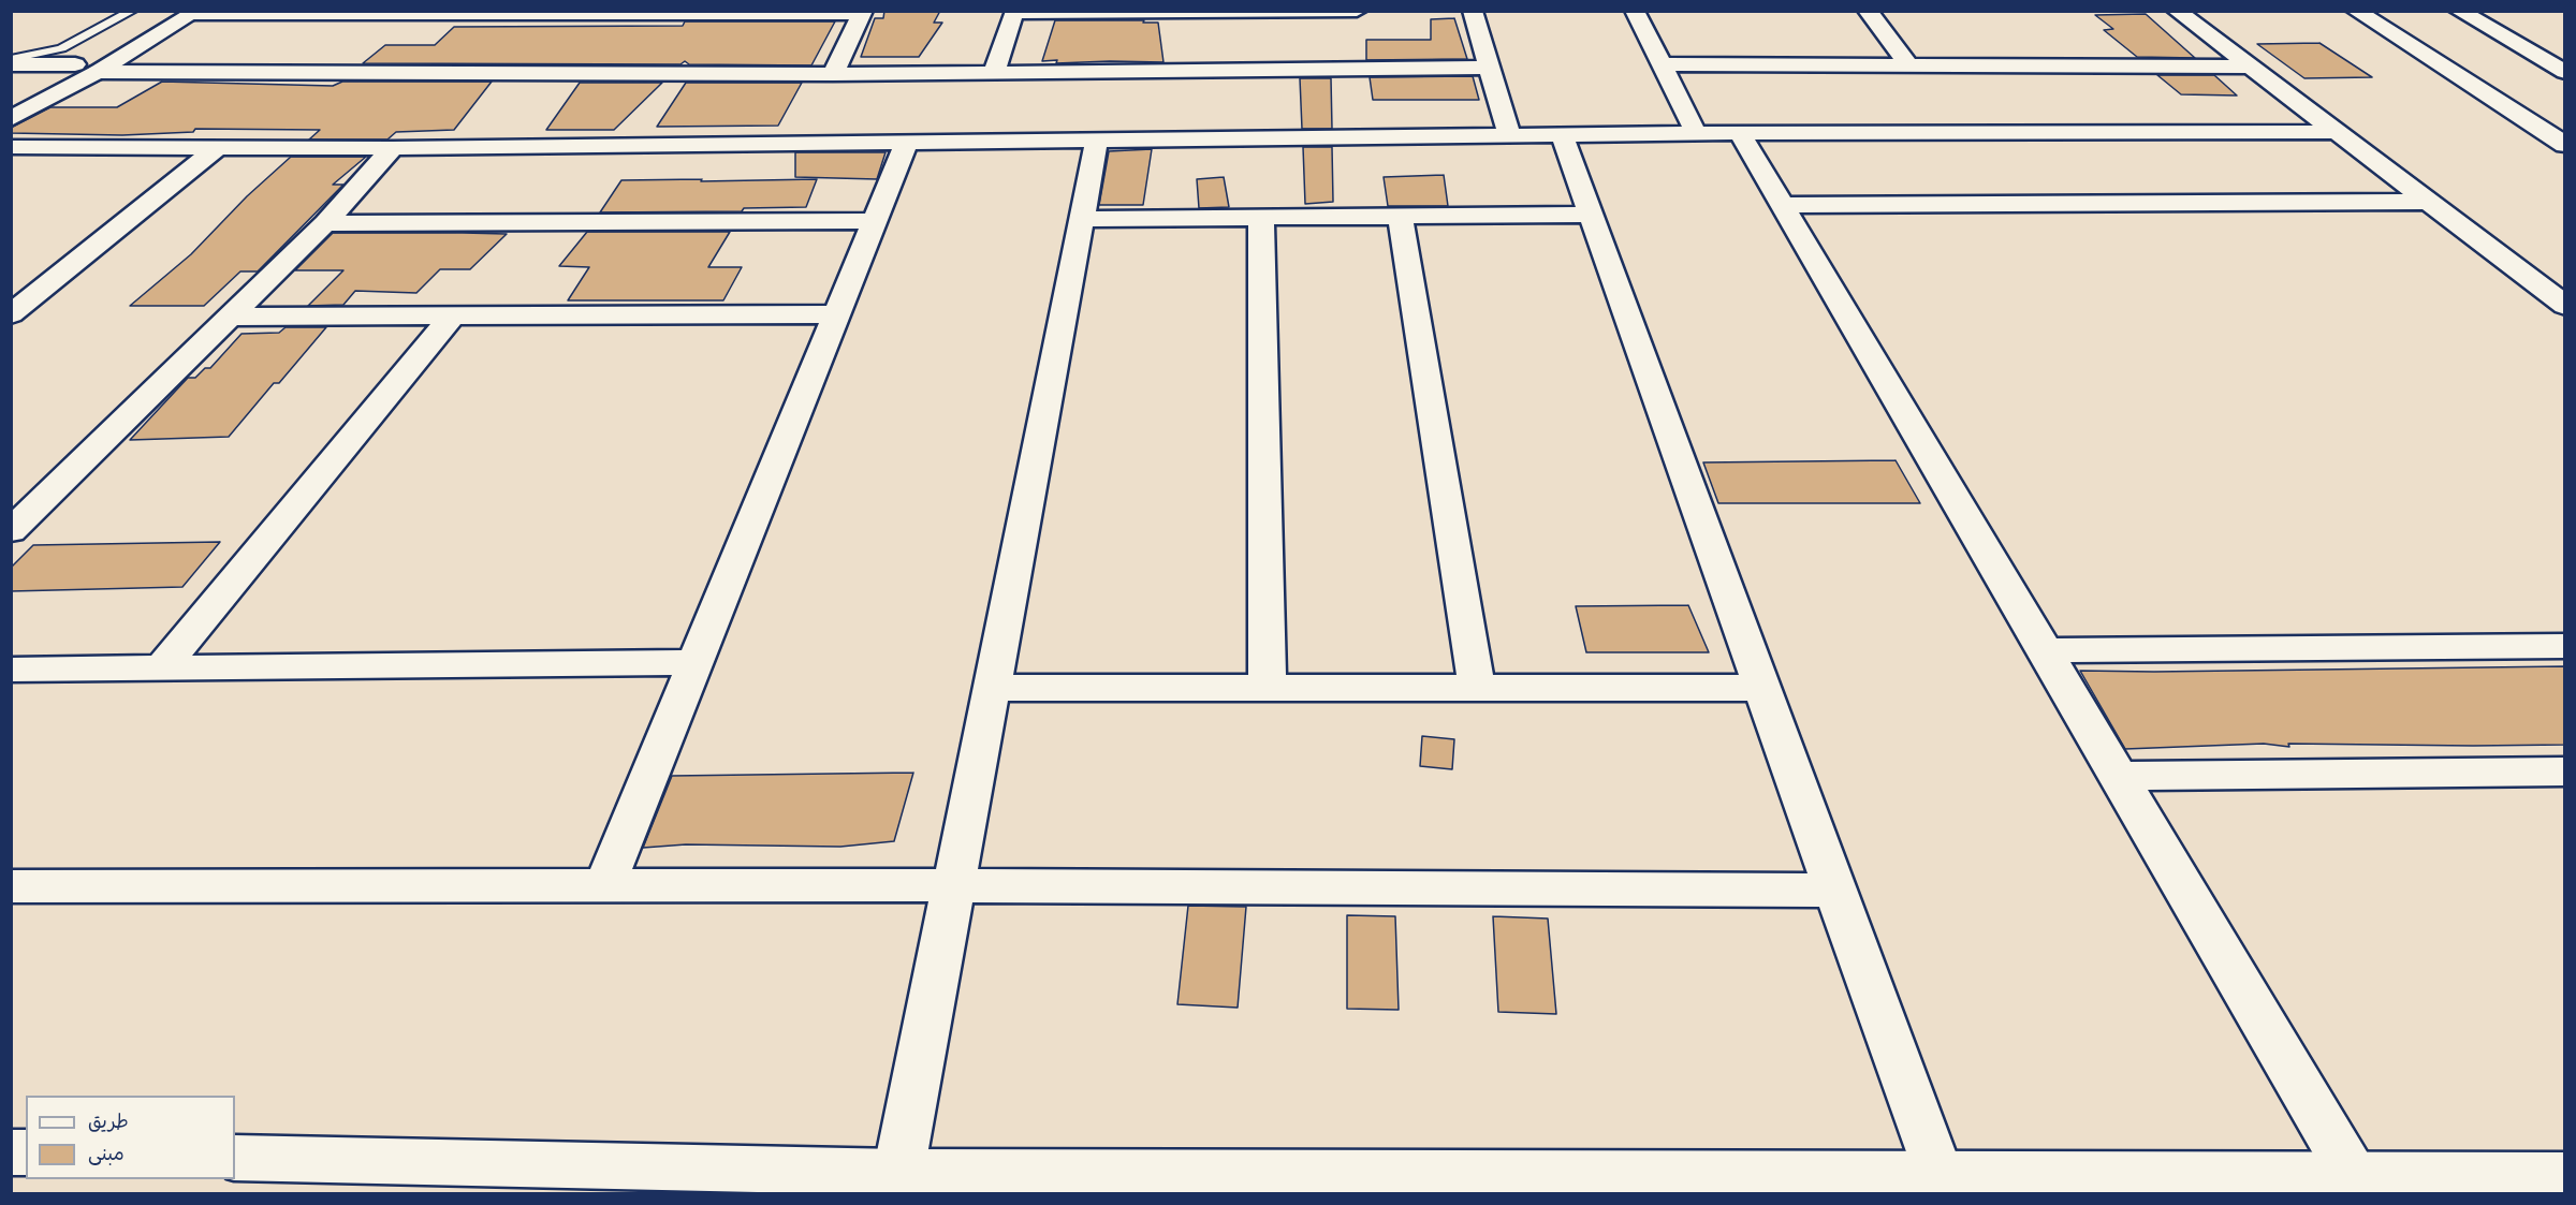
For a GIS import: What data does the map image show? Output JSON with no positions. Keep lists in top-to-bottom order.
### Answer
{
  "legend": ["طريق", "مبنى"]
}
